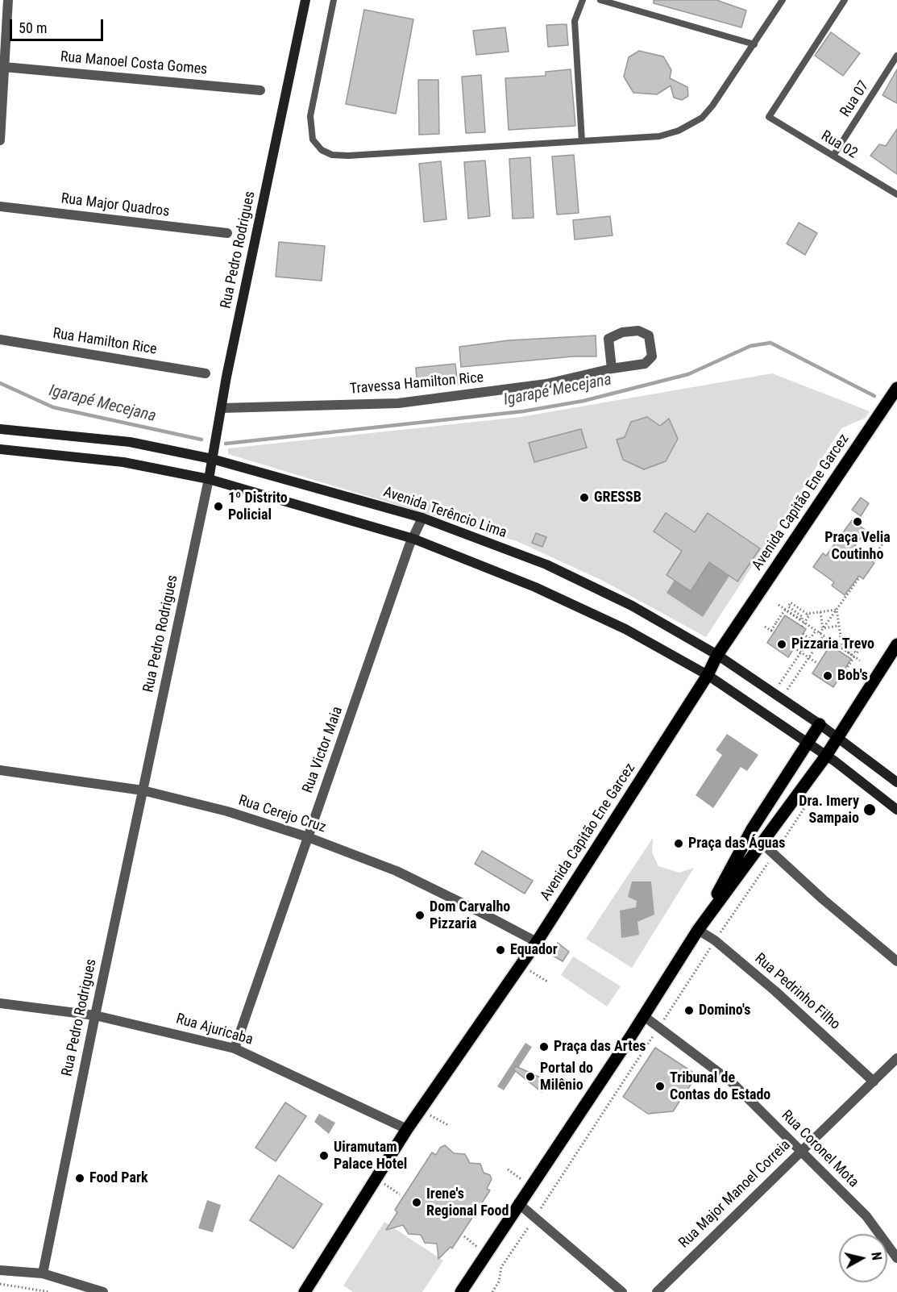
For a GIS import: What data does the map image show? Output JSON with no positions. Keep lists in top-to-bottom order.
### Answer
{
  "streets": {
    "main road": ["Rua Pedro Rodrigues", "Avenida Capitão Ene Garcez", "Avenida Terêncio Lima"],
    "street": [
      "Rua Manoel Costa Gomes",
      "Rua Major Quadros",
      "Rua Hamilton Rice",
      "Travessa Hamilton Rice",
      "Rua Victor Maia",
      "Rua Cerejo Cruz",
      "Rua Pedrinho Filho",
      "Rua Ajuricaba",
      "Rua Coronel Mota",
      "Rua Major Manoel Correia"
    ],
    "lane": ["Rua 07", "Rua 02"]
  },
  "crossings": [
    ["Rua 07", "Rua 02"],
    ["Rua Pedro Rodrigues", "Travessa Hamilton Rice"],
    ["Rua Pedro Rodrigues", "Avenida Terêncio Lima"],
    ["Rua Pedro Rodrigues", "Rua Cerejo Cruz"],
    ["Rua Pedro Rodrigues", "Rua Ajuricaba"],
    ["Avenida Capitão Ene Garcez", "Avenida Terêncio Lima"],
    ["Avenida Capitão Ene Garcez", "Rua Cerejo Cruz"],
    ["Avenida Capitão Ene Garcez", "Rua Ajuricaba"],
    ["Avenida Terêncio Lima", "Rua Victor Maia"],
    ["Rua Victor Maia", "Rua Cerejo Cruz"],
    ["Rua Victor Maia", "Rua Ajuricaba"],
    ["Rua Pedrinho Filho", "Rua Major Manoel Correia"],
    ["Rua Coronel Mota", "Rua Major Manoel Correia"]
  ],
  "water": ["Igarapé Mecejana"],
  "places": [
    "GRESSB",
    "1º Distrito Policial",
    "Praça Velia Coutinho",
    "Pizzaria Trevo",
    "Bob's",
    "Dra. Imery Sampaio",
    "Praça das Águas",
    "Dom Carvalho Pizzaria",
    "Equador",
    "Domino's",
    "Praça das Artes",
    "Portal do Milênio",
    "Tribunal de Contas do Estado",
    "Uiramutam Palace Hotel",
    "Food Park",
    "Irene's Regional Food"
  ],
  "scale_bar": "50 m",
  "north": "right"
}
